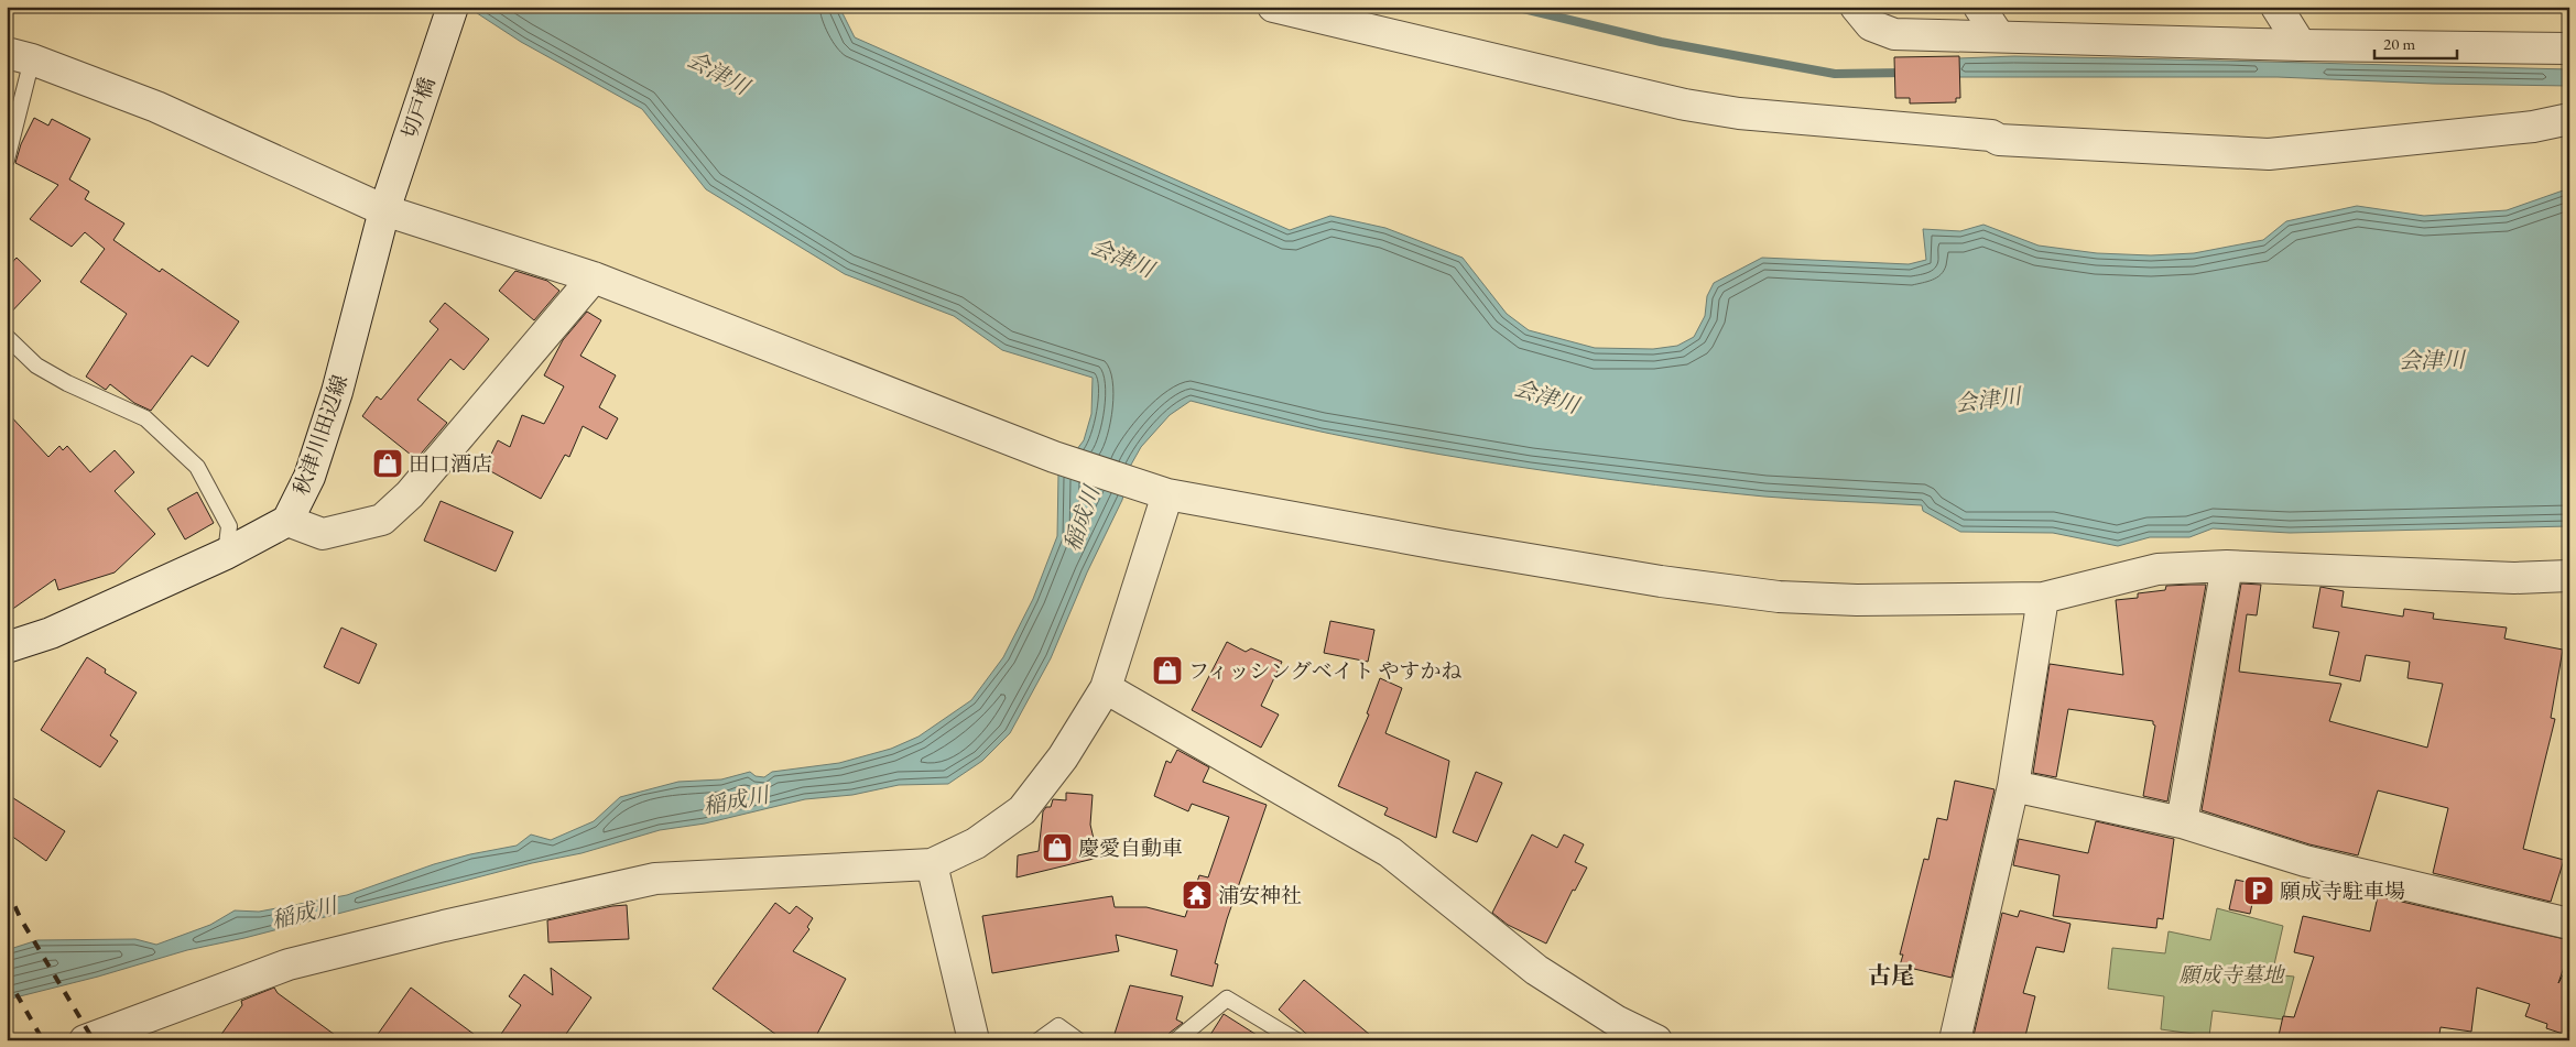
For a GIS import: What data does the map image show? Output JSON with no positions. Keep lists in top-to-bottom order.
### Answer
{
  "streets": {
    "street": ["切戸橋", "秋津川田辺線"]
  },
  "crossings": [
    ["切戸橋", "秋津川田辺線"]
  ],
  "districts": ["古尾"],
  "water": ["会津川", "稲成川"],
  "parks": ["願成寺墓地"],
  "places": {
    "shop": ["田口酒店", "フィッシングベイト やすかね", "慶愛自動車"],
    "parking": ["願成寺駐車場"],
    "temple": ["浦安神社"]
  },
  "scale_bar": "20 m"
}
